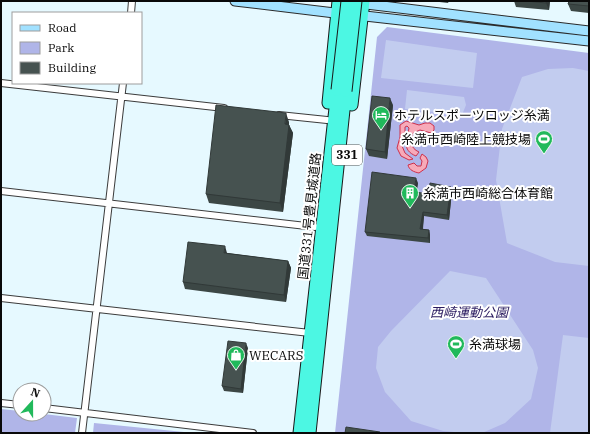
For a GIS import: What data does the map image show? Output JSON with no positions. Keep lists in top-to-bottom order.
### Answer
{
  "streets": {
    "highway": ["331", "国道331号豊見城道路"]
  },
  "crossings": [
    ["331", "国道331号豊見城道路"]
  ],
  "parks": ["西崎運動公園"],
  "places": {
    "hotel": ["ホテルスポーツロッジ糸満"],
    "sports": ["糸満市西崎陸上競技場", "糸満球場"],
    "building": ["糸満市西崎総合体育館"],
    "shop": ["WECARS"]
  },
  "legend": ["Road", "Park", "Building"],
  "north": "top"
}
